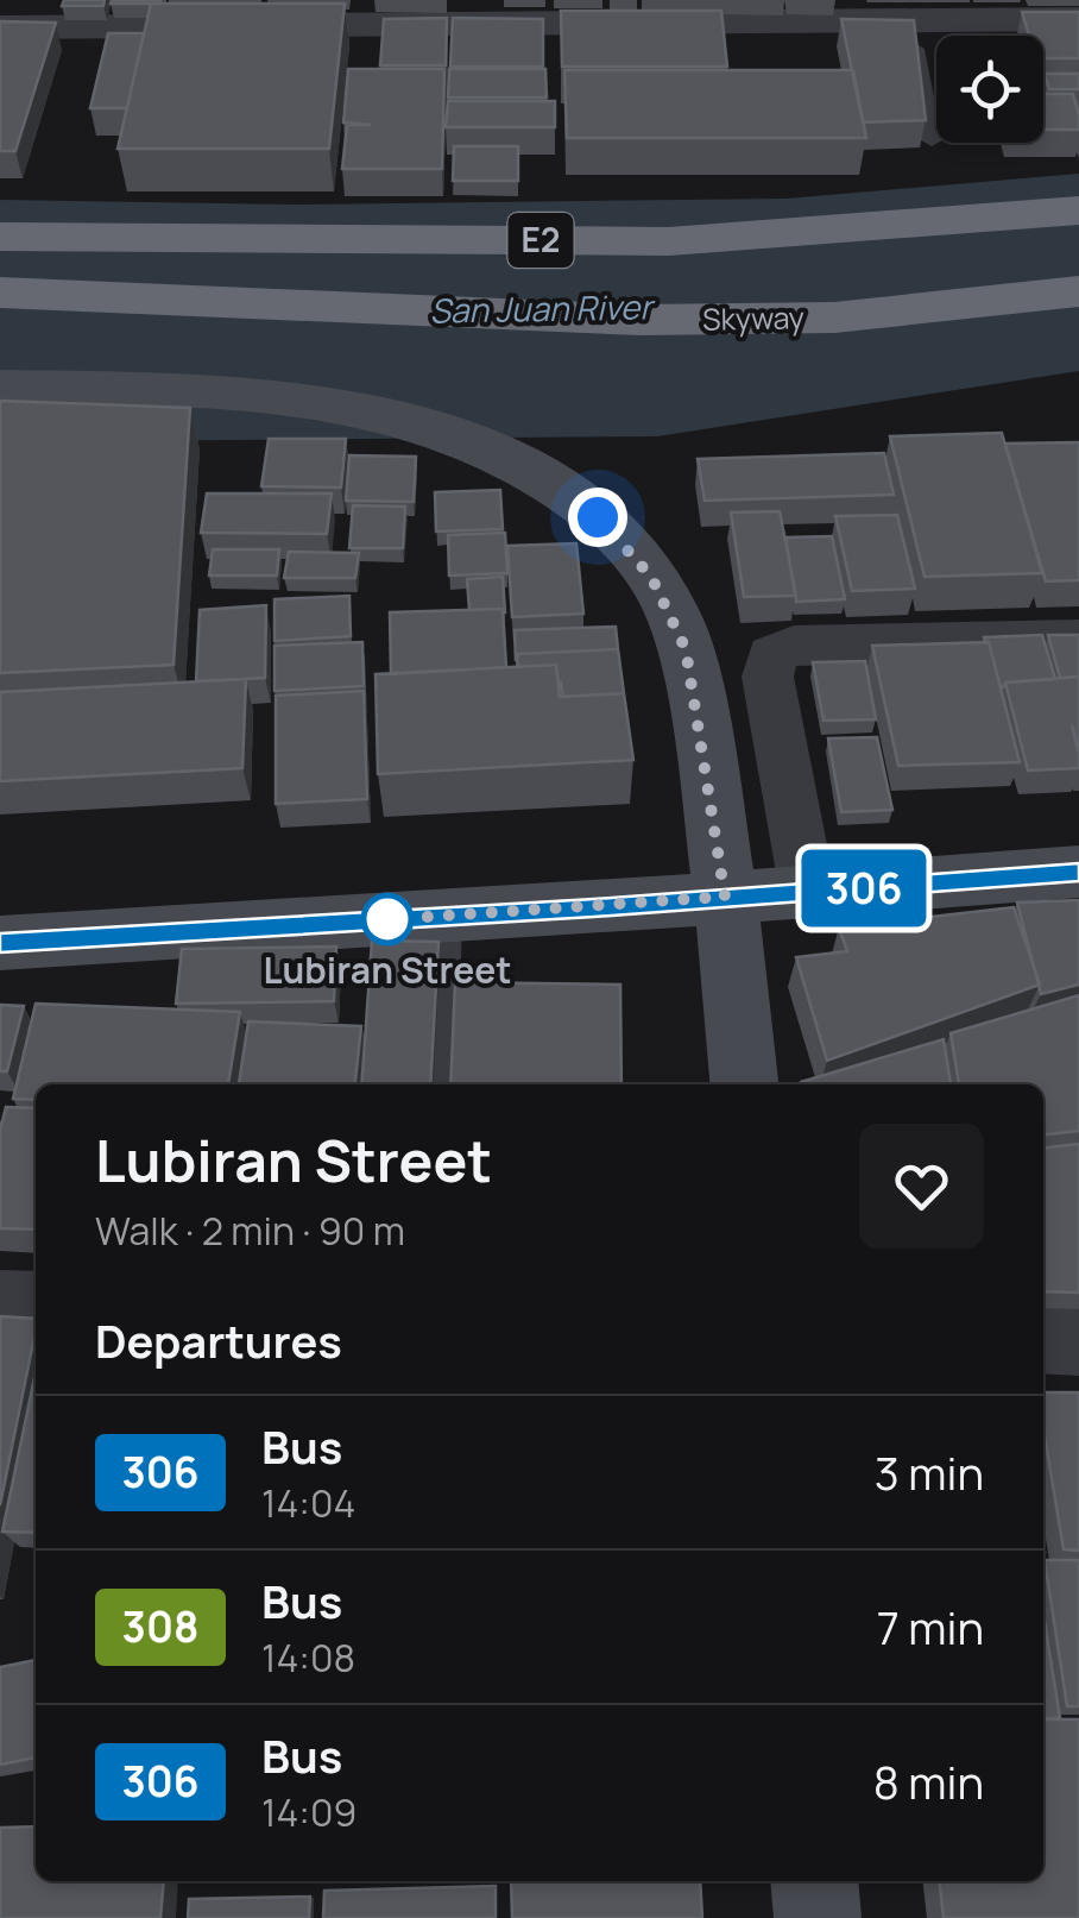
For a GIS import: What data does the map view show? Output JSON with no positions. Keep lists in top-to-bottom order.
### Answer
{
  "streets": {
    "highway": ["E2", "Skyway"]
  },
  "water": ["San Juan River"],
  "places": ["Lubiran Street"],
  "lines": ["bus line 306"],
  "page": {
    "on_map": "306",
    "heading": [
      ["Lubiran Street", "Walk · 2 min · 90 m"],
      "Departures"
    ],
    "list": [
      {
        "mark": "306",
        "name": "Bus",
        "note": "14:04",
        "value": "3 min"
      },
      {
        "mark": "308",
        "name": "Bus",
        "note": "14:08",
        "value": "7 min"
      },
      {
        "mark": "306",
        "name": "Bus",
        "note": "14:09",
        "value": "8 min"
      }
    ]
  }
}
